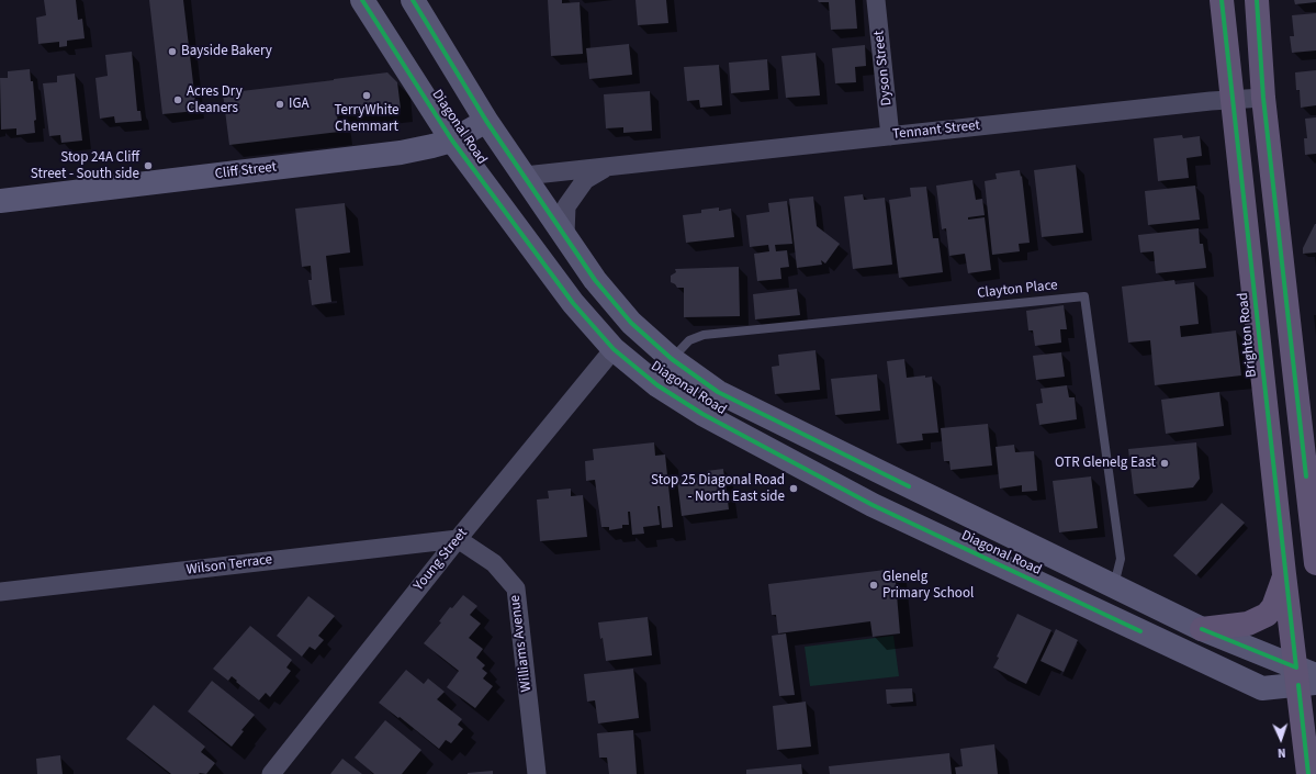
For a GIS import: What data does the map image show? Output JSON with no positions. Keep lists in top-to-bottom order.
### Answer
{
  "streets": {
    "main road": ["Diagonal Road", "Cliff Street", "Brighton Road"],
    "street": [
      "Dyson Street",
      "Tennant Street",
      "Young Street",
      "Wilson Terrace",
      "Williams Avenue"
    ],
    "lane": ["Clayton Place"]
  },
  "crossings": [
    ["Dyson Street", "Tennant Street"],
    ["Diagonal Road", "Tennant Street"],
    ["Diagonal Road", "Cliff Street"],
    ["Diagonal Road", "Clayton Place"],
    ["Diagonal Road", "Brighton Road"],
    ["Diagonal Road", "Young Street"],
    ["Tennant Street", "Brighton Road"],
    ["Young Street", "Wilson Terrace"],
    ["Young Street", "Williams Avenue"],
    ["Wilson Terrace", "Williams Avenue"]
  ],
  "places": [
    "Bayside Bakery",
    "TerryWhite Chemmart",
    "Acres Dry Cleaners",
    "IGA",
    "Stop 24A Cliff Street - South side",
    "OTR Glenelg East",
    "Stop 25 Diagonal Road - North East side",
    "Glenelg Primary School"
  ],
  "north": "bottom"
}
